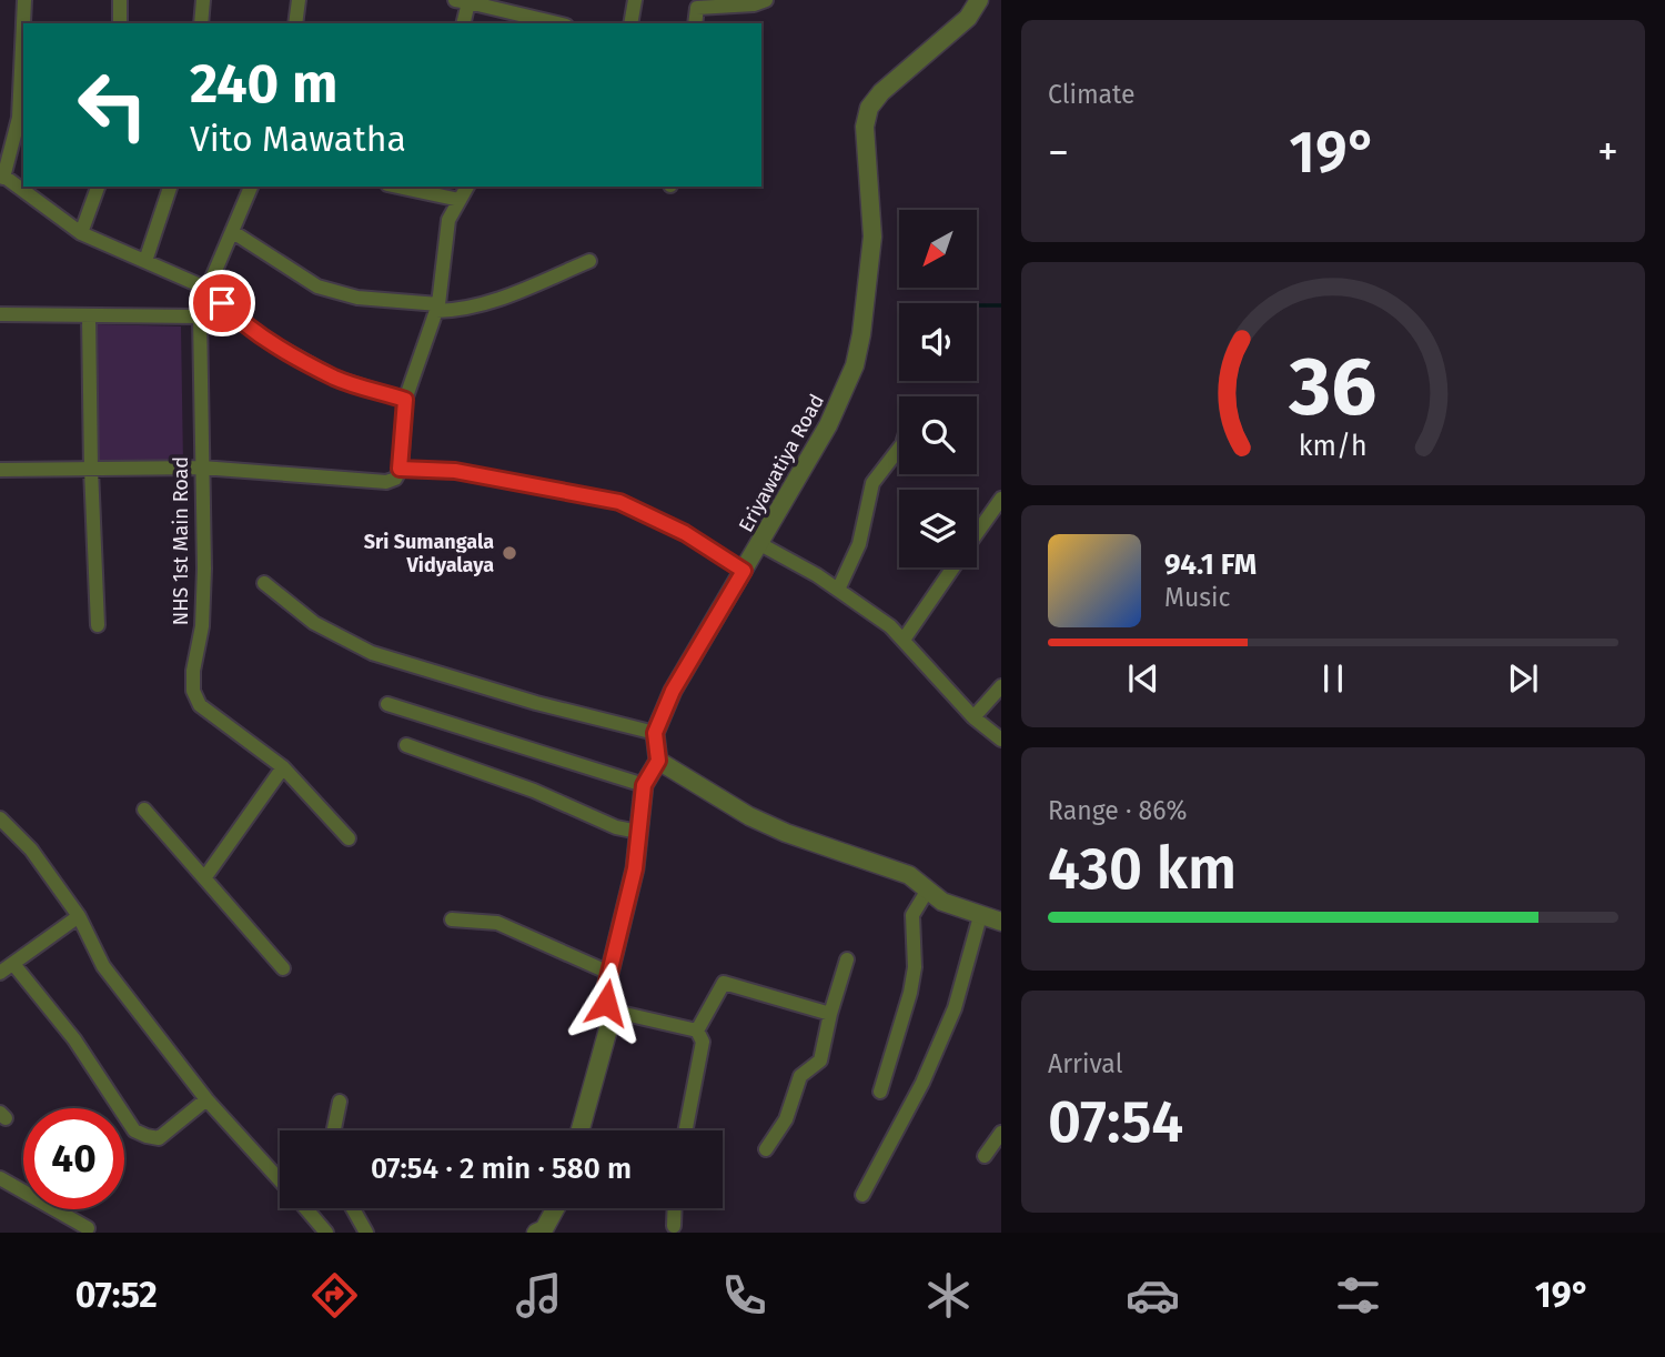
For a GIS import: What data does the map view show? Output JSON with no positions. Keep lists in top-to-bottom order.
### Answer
{
  "streets": {
    "street": ["Eriyawatiya Road", "NHS 1st Main Road"]
  },
  "places": ["Sri Sumangala Vidyalaya"],
  "north": "bottom left",
  "page": {
    "tile": [
      "Climate",
      ["Range · 86%", "430 km"],
      ["Arrival", "07:54"]
    ],
    "turn": ["240 m", "Vito Mawatha"],
    "heat": ["−", "19°", "+"],
    "song": ["94.1 FM", "Music"],
    "limit": "40",
    "trip": "07:54 · 2 min · 580 m",
    "tabs": ["07:52", "19°"],
    "gauge": ["36", "km/h"]
  }
}
